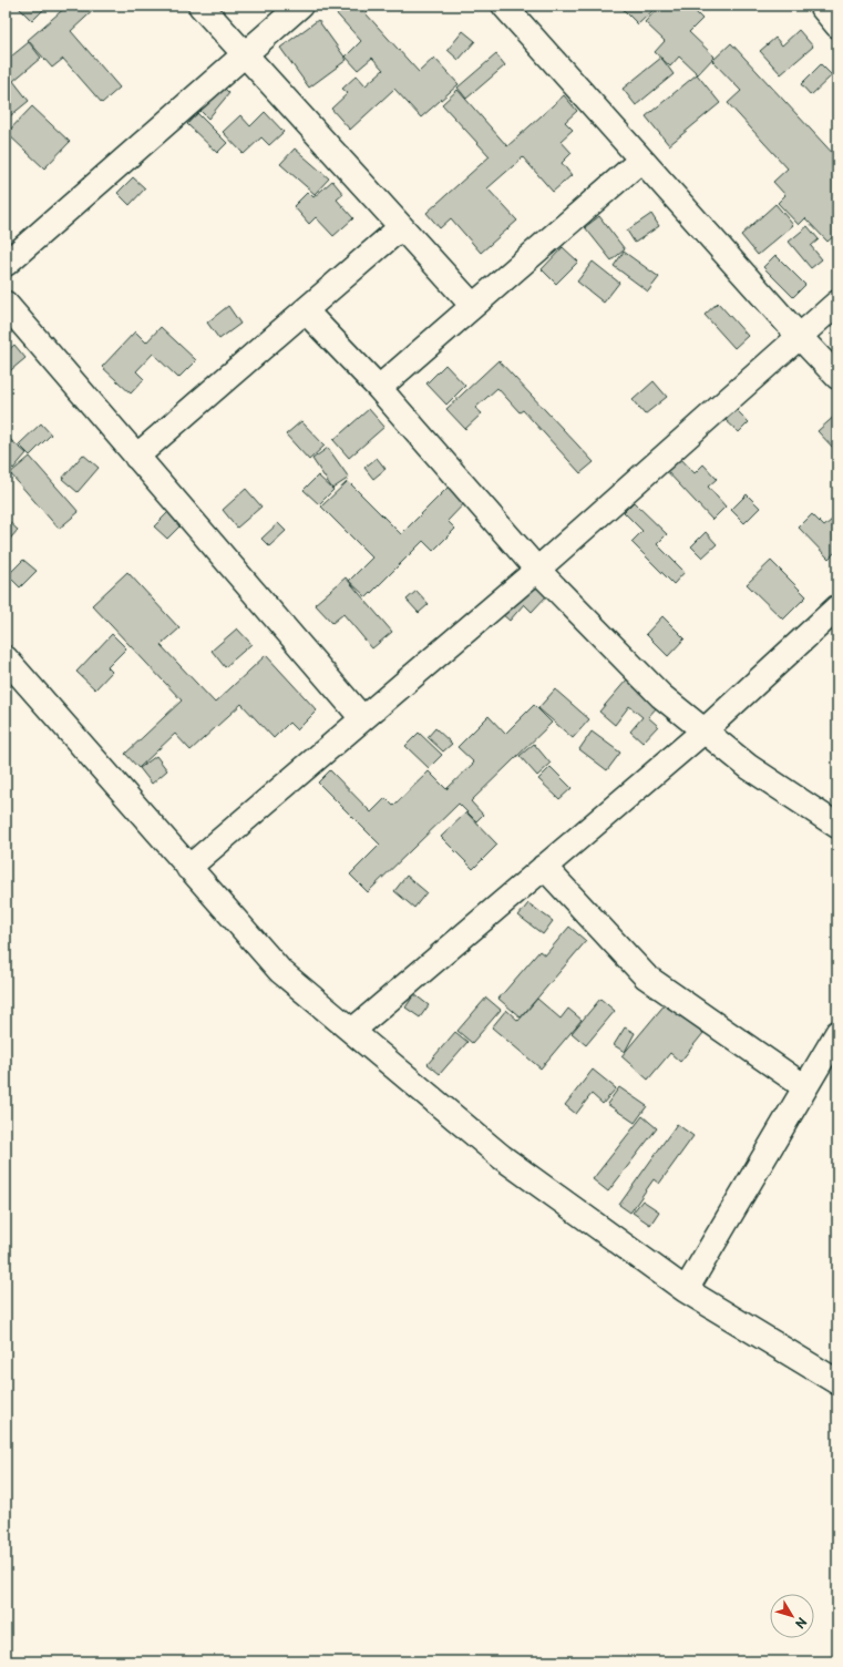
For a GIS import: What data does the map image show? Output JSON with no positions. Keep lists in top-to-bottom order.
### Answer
{
  "north": "bottom right"
}
